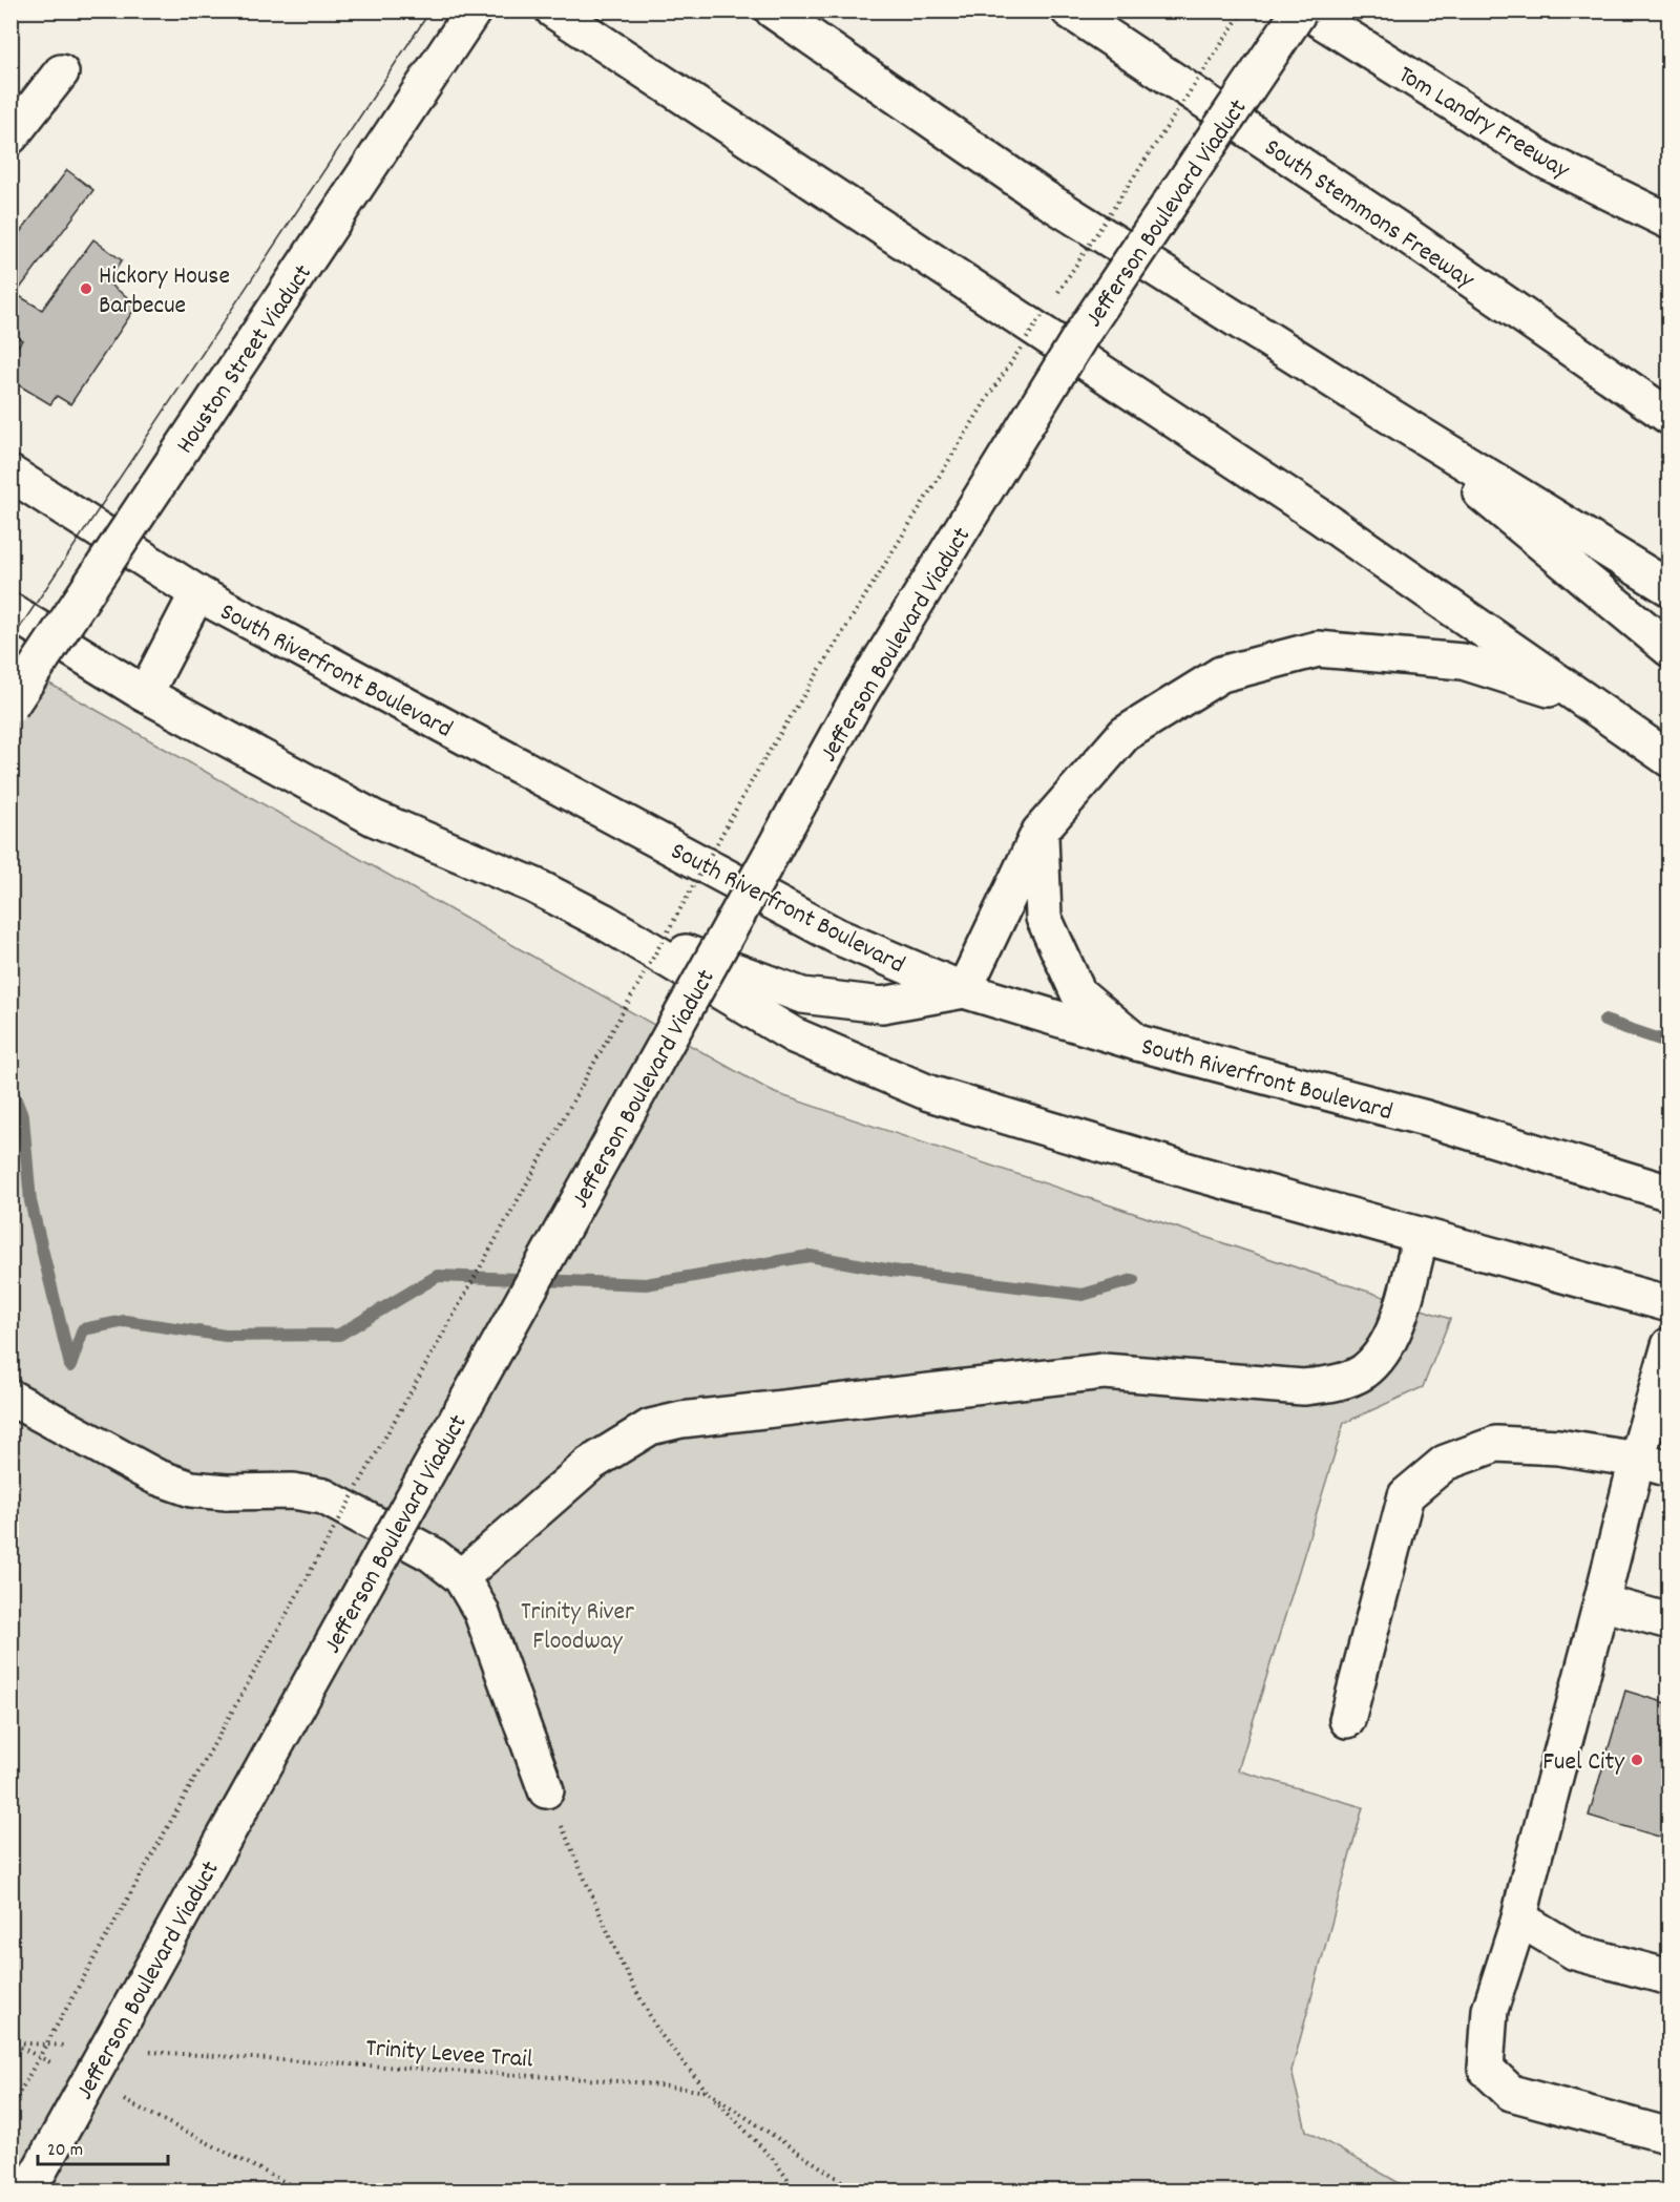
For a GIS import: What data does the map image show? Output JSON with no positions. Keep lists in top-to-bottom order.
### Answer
{
  "streets": {
    "main road": [
      "Tom Landry Freeway",
      "Jefferson Boulevard Viaduct",
      "South Stemmons Freeway",
      "Houston Street Viaduct",
      "South Riverfront Boulevard"
    ],
    "path": ["Trinity Levee Trail"]
  },
  "parks": ["Trinity River Floodway"],
  "places": ["Hickory House Barbecue", "Fuel City"],
  "scale_bar": "20 m"
}
